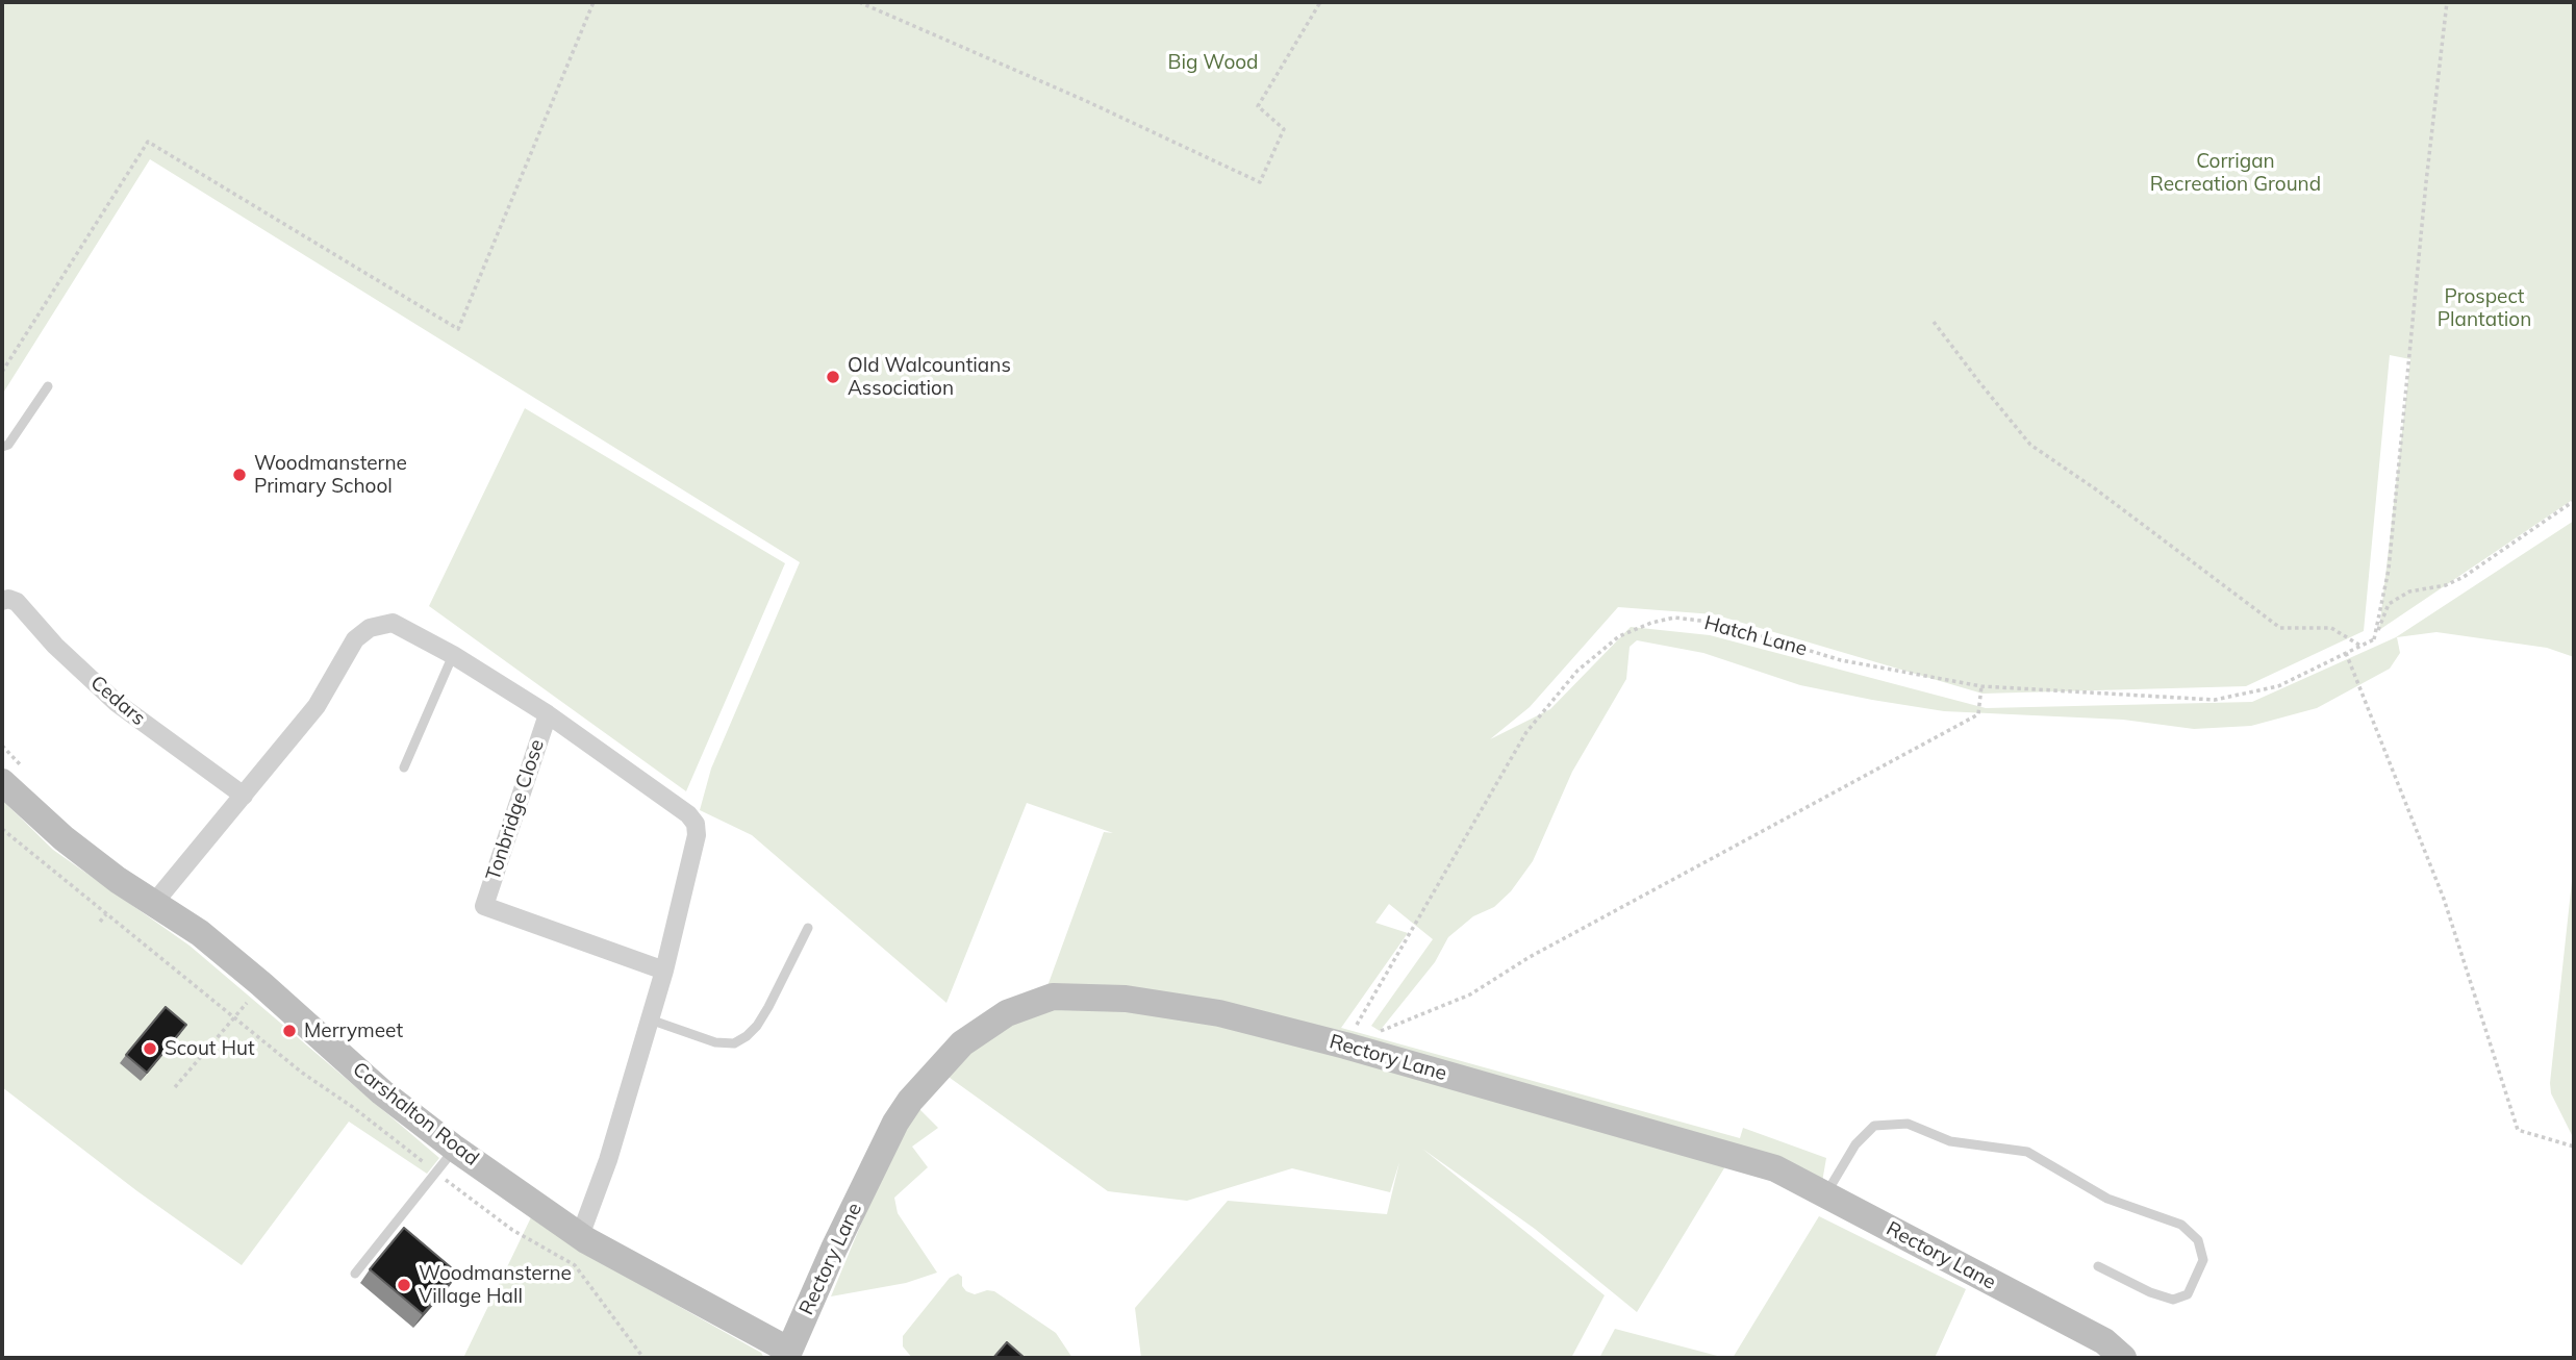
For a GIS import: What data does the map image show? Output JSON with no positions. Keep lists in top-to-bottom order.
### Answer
{
  "streets": {
    "main road": ["Rectory Lane", "Carshalton Road"],
    "street": ["Cedars", "Tonbridge Close"],
    "path": ["Hatch Lane"]
  },
  "crossings": [
    ["Hatch Lane", "Rectory Lane"],
    ["Rectory Lane", "Carshalton Road"]
  ],
  "parks": ["Big Wood", "Corrigan Recreation Ground", "Prospect Plantation"],
  "places": [
    "Old Walcountians Association",
    "Woodmansterne Primary School",
    "Merrymeet",
    "Scout Hut",
    "Woodmansterne Village Hall"
  ]
}
